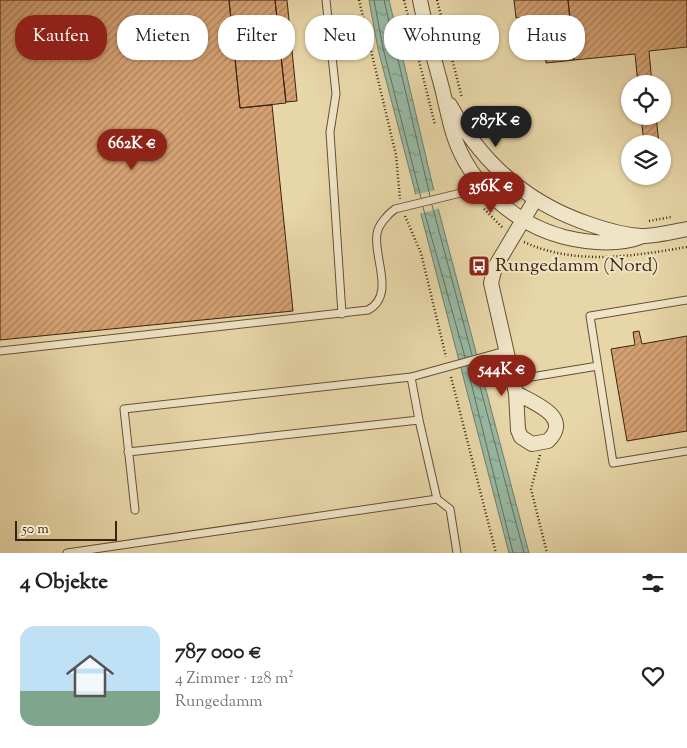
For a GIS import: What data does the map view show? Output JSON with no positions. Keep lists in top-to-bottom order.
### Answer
{
  "places": {
    "bus stop": ["Rungedamm (Nord)"]
  },
  "scale_bar": "50 m",
  "page": {
    "chip": [
      "Kaufen",
      "Mieten",
      "Filter",
      "Neu",
      "Wohnung",
      "Haus"
    ],
    "price": [
      "787K €",
      "662K €",
      "356K €",
      "544K €"
    ],
    "scale": "50 m",
    "heading": "4 Objekte",
    "list": [
      {
        "name": "787 000 €",
        "note": "4 Zimmer · 128 m² · Rungedamm"
      }
    ]
  }
}
